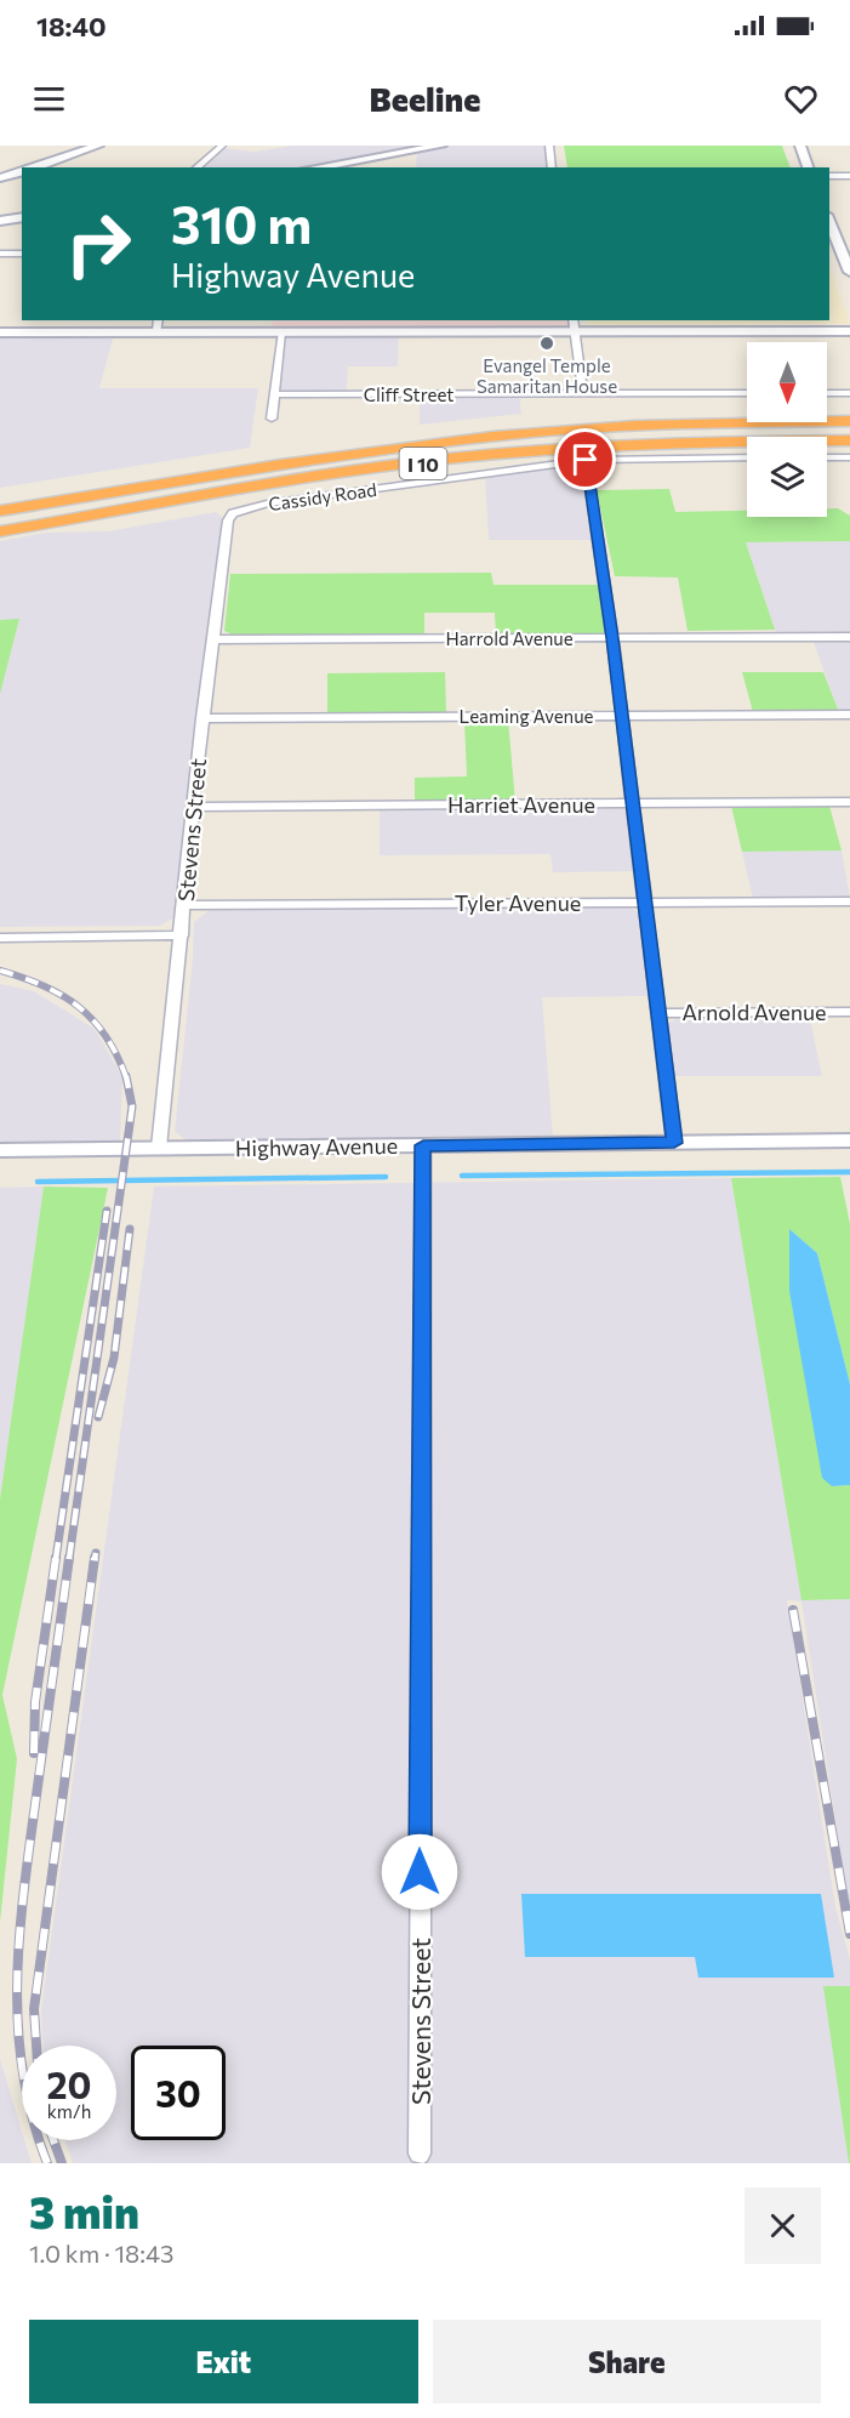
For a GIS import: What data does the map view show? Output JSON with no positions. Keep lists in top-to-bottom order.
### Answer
{
  "streets": {
    "highway": ["I 10"],
    "street": [
      "Cliff Street",
      "Cassidy Road",
      "Harrold Avenue",
      "Leaming Avenue",
      "Harriet Avenue",
      "Stevens Street",
      "Tyler Avenue",
      "Arnold Avenue",
      "Highway Avenue"
    ]
  },
  "crossings": [
    ["Cassidy Road", "Stevens Street"],
    ["Harrold Avenue", "Stevens Street"],
    ["Leaming Avenue", "Stevens Street"],
    ["Harriet Avenue", "Stevens Street"],
    ["Stevens Street", "Tyler Avenue"],
    ["Stevens Street", "Highway Avenue"]
  ],
  "places": ["Evangel Temple Samaritan House"],
  "north": "bottom",
  "page": {
    "status": "18:40",
    "header": "Beeline",
    "turn": ["310 m", "Highway Avenue"],
    "speed": "20 km/h",
    "limit": "30",
    "heading": ["3 min", "1.0 km · 18:43"],
    "buttons": ["Exit", "Share"]
  }
}
